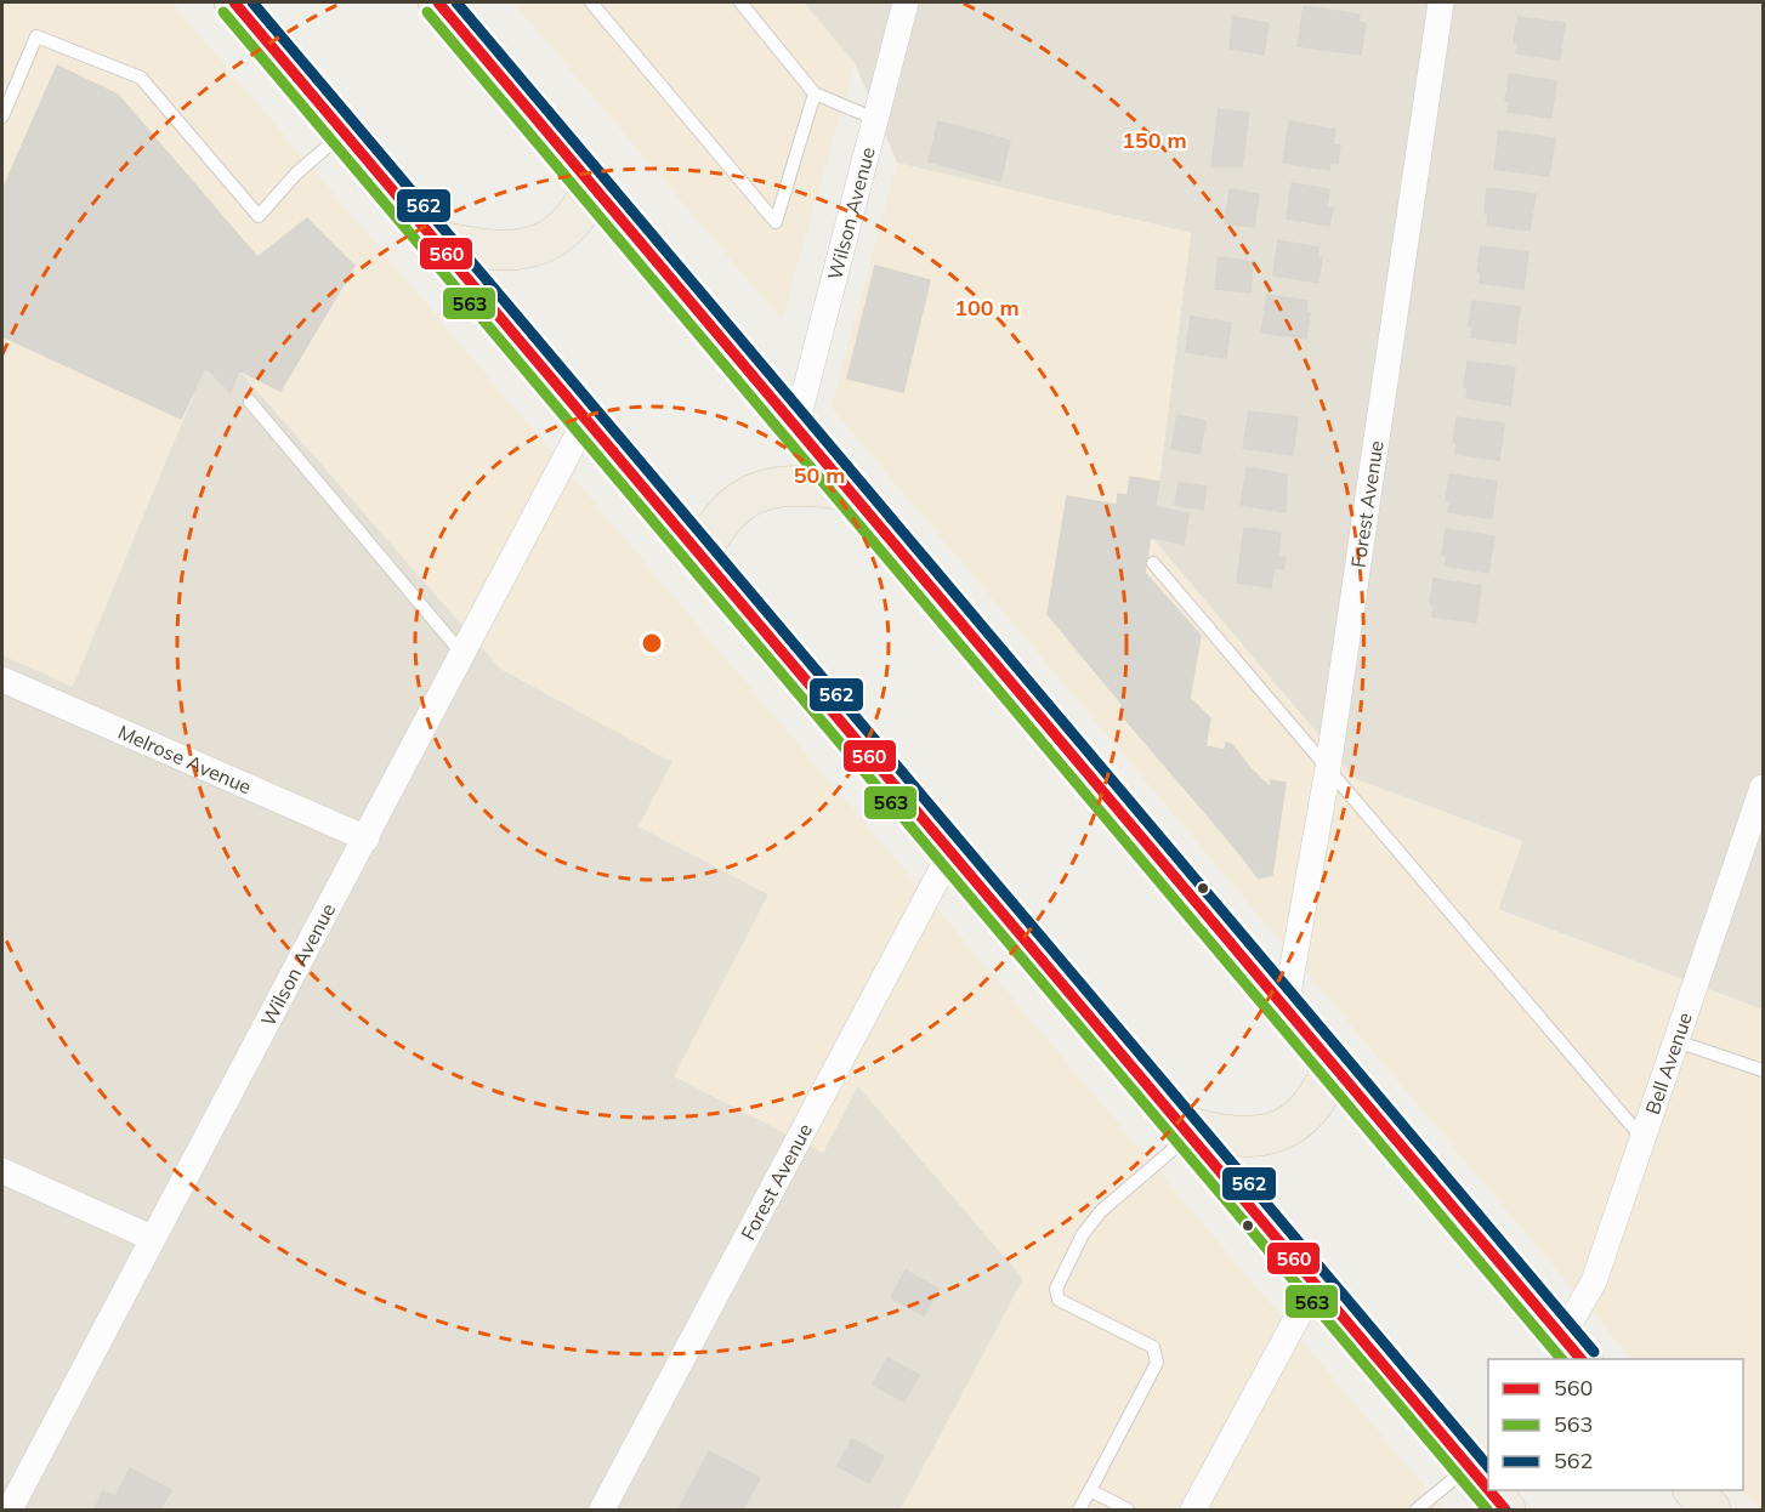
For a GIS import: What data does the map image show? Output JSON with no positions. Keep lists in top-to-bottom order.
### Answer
{
  "streets": {
    "street": [
      "Wilson Avenue",
      "Forest Avenue",
      "Melrose Avenue",
      "Bell Avenue"
    ]
  },
  "crossings": [
    ["Wilson Avenue", "Melrose Avenue"]
  ],
  "lines": ["transit line 560", "transit line 562", "transit line 563"],
  "legend": ["560", "563", "562"],
  "rings": ["150 m", "100 m", "50 m"]
}
